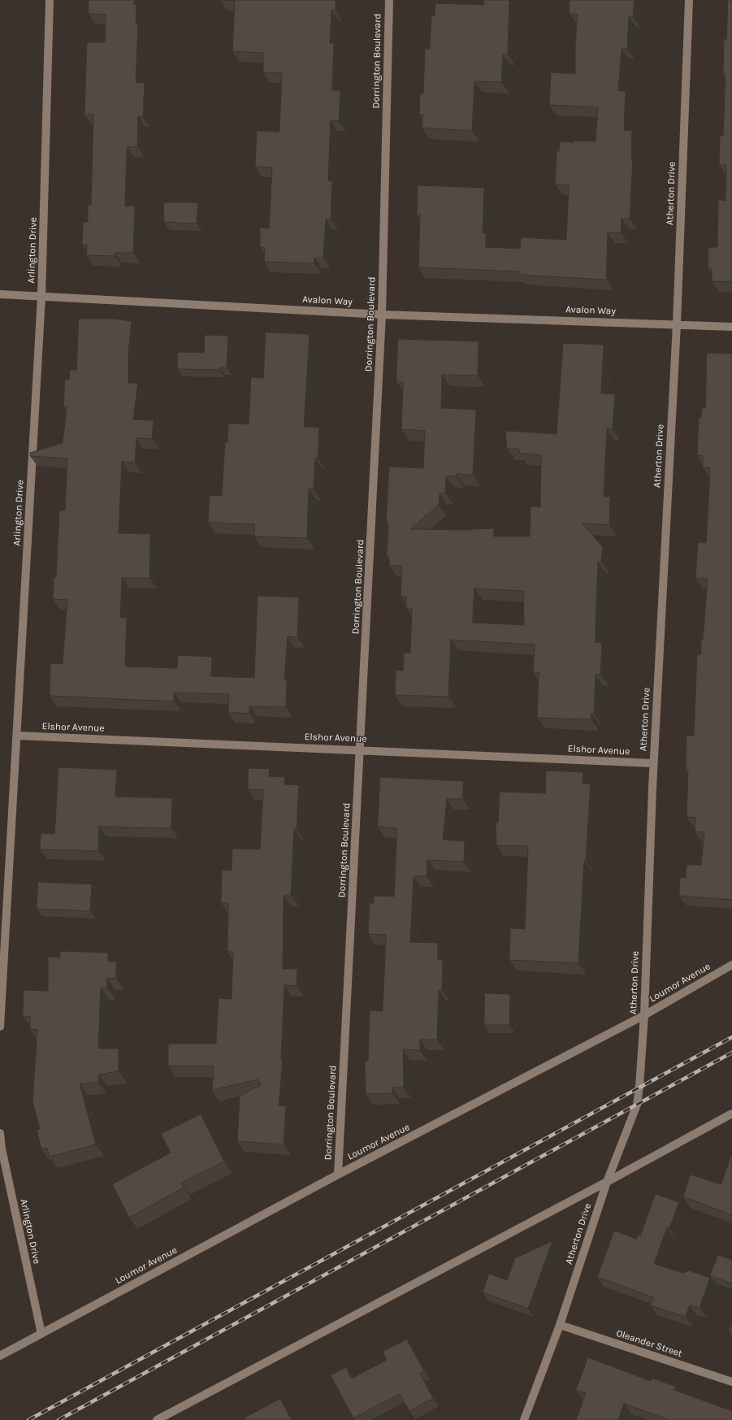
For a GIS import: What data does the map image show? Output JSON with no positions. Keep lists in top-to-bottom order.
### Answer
{
  "streets": {
    "street": [
      "Dorrington Boulevard",
      "Atherton Drive",
      "Arlington Drive",
      "Avalon Way",
      "Elshor Avenue",
      "Loumor Avenue",
      "Oleander Street"
    ]
  },
  "crossings": [
    ["Dorrington Boulevard", "Avalon Way"],
    ["Dorrington Boulevard", "Elshor Avenue"],
    ["Dorrington Boulevard", "Loumor Avenue"],
    ["Atherton Drive", "Avalon Way"],
    ["Atherton Drive", "Elshor Avenue"],
    ["Atherton Drive", "Loumor Avenue"],
    ["Atherton Drive", "Oleander Street"],
    ["Arlington Drive", "Avalon Way"],
    ["Arlington Drive", "Elshor Avenue"],
    ["Arlington Drive", "Loumor Avenue"]
  ]
}
